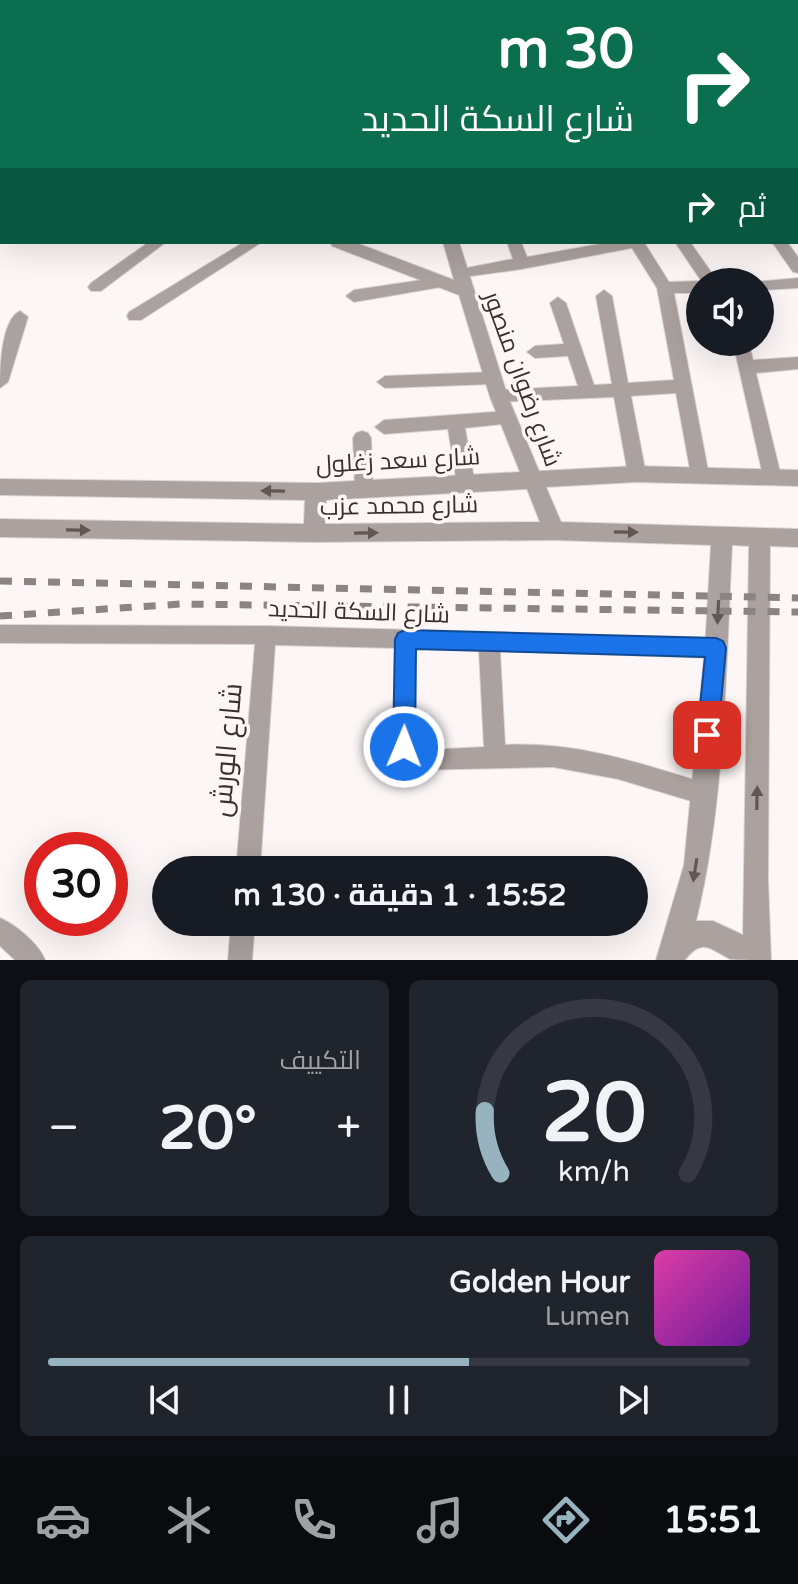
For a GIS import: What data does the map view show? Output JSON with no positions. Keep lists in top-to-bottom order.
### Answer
{
  "streets": {
    "street": [
      "شارع رضوان منصور",
      "شارع سعد زغلول",
      "شارع محمد عزب",
      "شارع السكة الحديد",
      "شارع الورش"
    ]
  },
  "crossings": [
    ["شارع رضوان منصور", "شارع سعد زغلول"],
    ["شارع رضوان منصور", "شارع محمد عزب"],
    ["شارع السكة الحديد", "شارع الورش"]
  ],
  "one_way": ["شارع سعد زغلول"],
  "page": {
    "turn": ["30 m", "شارع السكة الحديد"],
    "then": "ثم",
    "limit": "30",
    "trip": "15:52 · 1 دقيقة · 130 m",
    "tile": "التكييف",
    "heat": ["−", "20°", "+"],
    "song": ["Golden Hour", "Lumen"],
    "tabs": "15:51",
    "gauge": ["20", "km/h"]
  }
}
